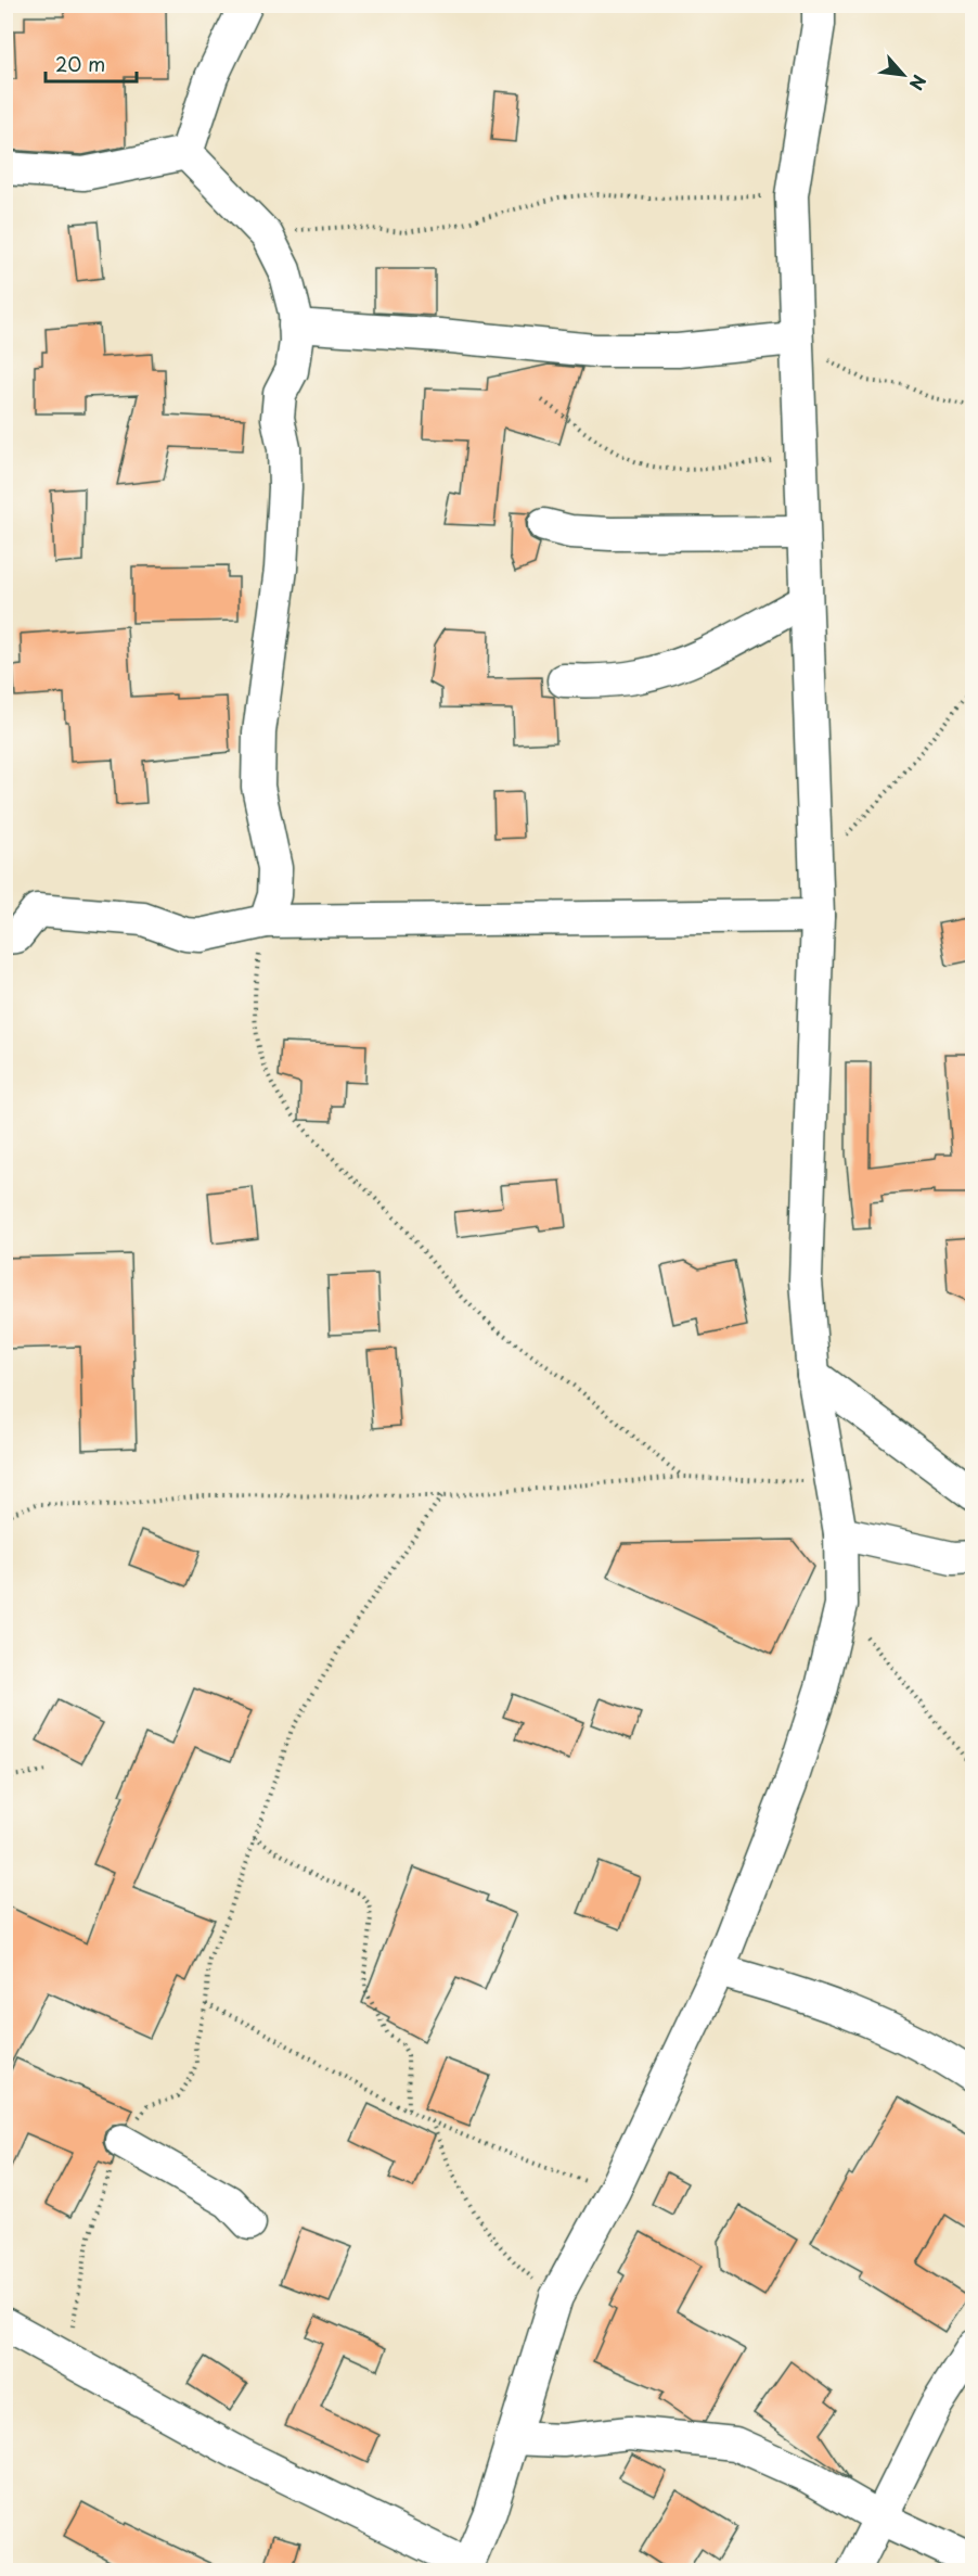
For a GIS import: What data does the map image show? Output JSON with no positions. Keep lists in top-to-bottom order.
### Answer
{
  "scale_bar": "20 m",
  "north": "bottom right"
}
